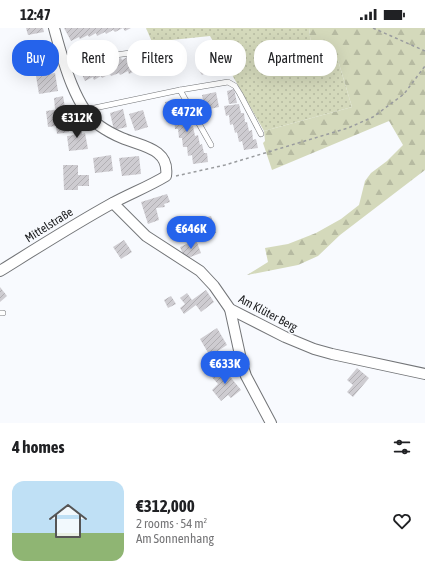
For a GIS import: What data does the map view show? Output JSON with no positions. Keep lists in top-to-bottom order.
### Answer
{
  "streets": {
    "street": ["Mittelstraße", "Am Klüter Berg"]
  },
  "crossings": [
    ["Mittelstraße", "Am Klüter Berg"]
  ],
  "page": {
    "status": "12:47",
    "chip": [
      "Buy",
      "Rent",
      "Filters",
      "New",
      "Apartment"
    ],
    "price": [
      "€472K",
      "€312K",
      "€646K",
      "€633K"
    ],
    "heading": "4 homes",
    "list": [
      {
        "name": "€312,000",
        "note": "2 rooms · 54 m² · Am Sonnenhang"
      }
    ]
  }
}
